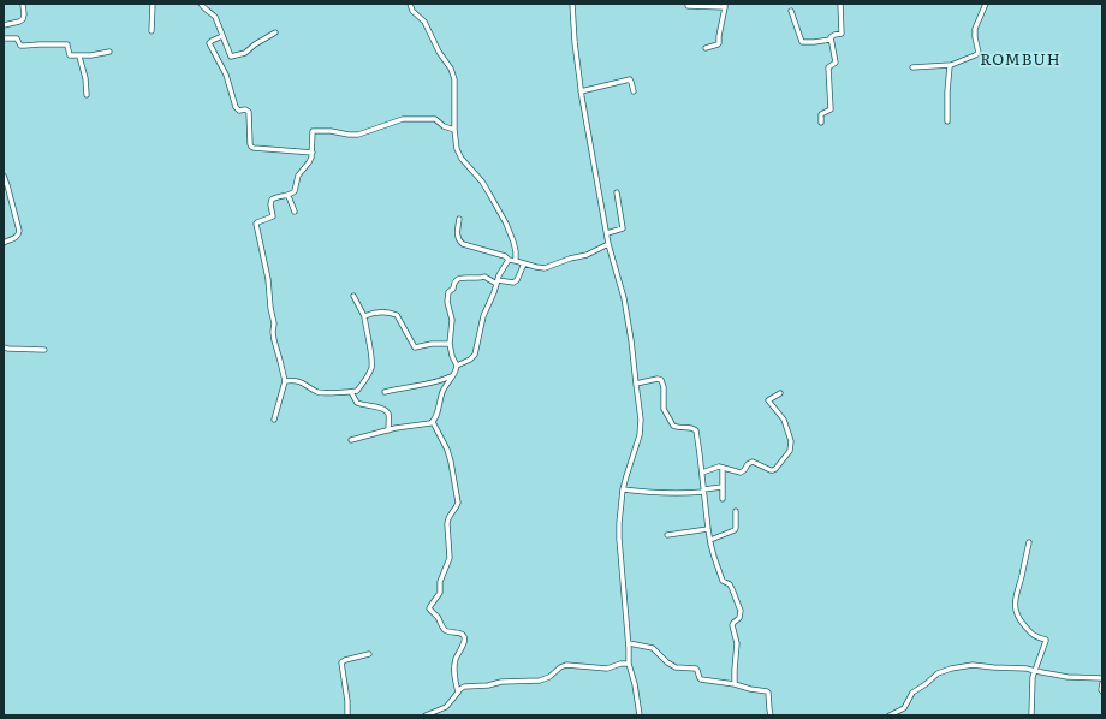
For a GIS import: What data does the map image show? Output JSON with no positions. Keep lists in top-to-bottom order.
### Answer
{
  "districts": ["ROMBUH"]
}
